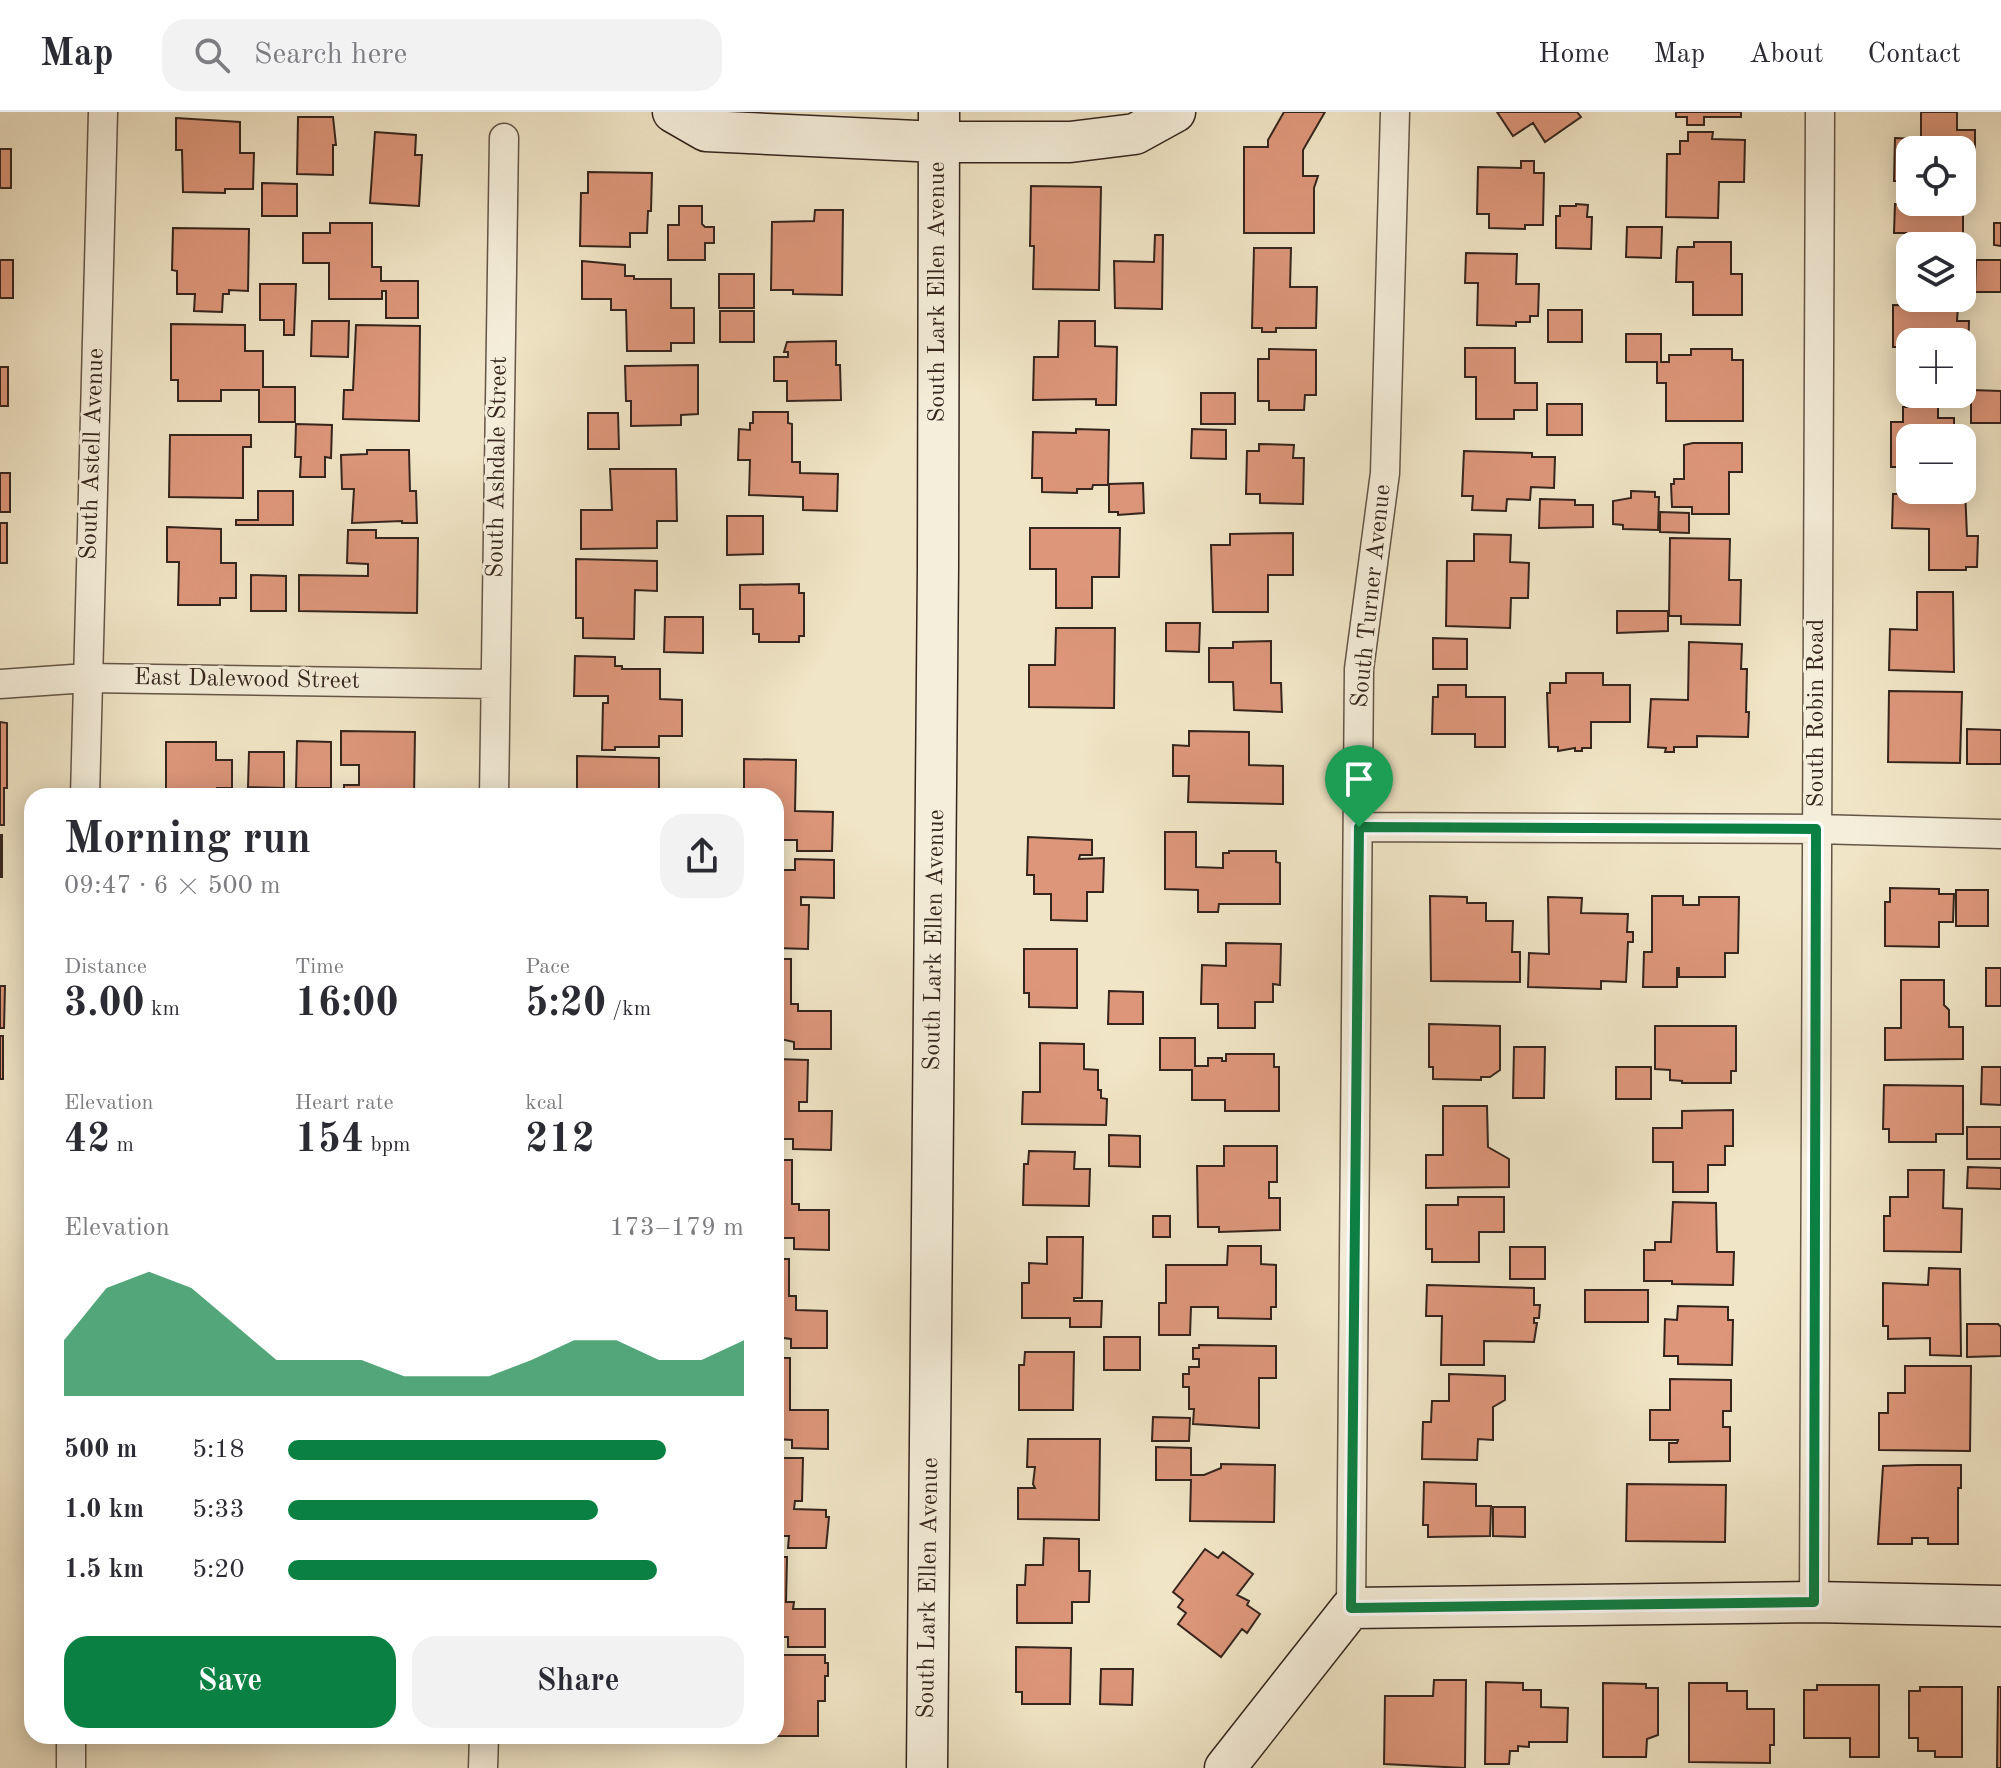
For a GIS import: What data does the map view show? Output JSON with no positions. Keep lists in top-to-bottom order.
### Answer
{
  "streets": {
    "street": [
      "South Lark Ellen Avenue",
      "South Astell Avenue",
      "South Ashdale Street",
      "South Turner Avenue",
      "East Dalewood Street",
      "South Robin Road"
    ]
  },
  "crossings": [
    ["South Astell Avenue", "East Dalewood Street"],
    ["South Ashdale Street", "East Dalewood Street"]
  ],
  "page": {
    "header": "Map",
    "search": "Search here",
    "nav": [
      "Home",
      "Map",
      "About",
      "Contact"
    ],
    "map_buttons": ["+", "−"],
    "heading": ["Morning run", "09:47 · 6 × 500 m"],
    "stats": [
      ["Distance", "3.00 km"],
      ["Time", "16:00"],
      ["Pace", "5:20 /km"],
      ["Elevation", "42 m"],
      ["Heart rate", "154 bpm"],
      ["kcal", "212"]
    ],
    "chart": ["Elevation", "173–179 m"],
    "list": [
      {
        "name": "500 m",
        "note": "5:18"
      },
      {
        "name": "1.0 km",
        "note": "5:33"
      },
      {
        "name": "1.5 km",
        "note": "5:20"
      }
    ],
    "buttons": ["Save", "Share"]
  }
}
